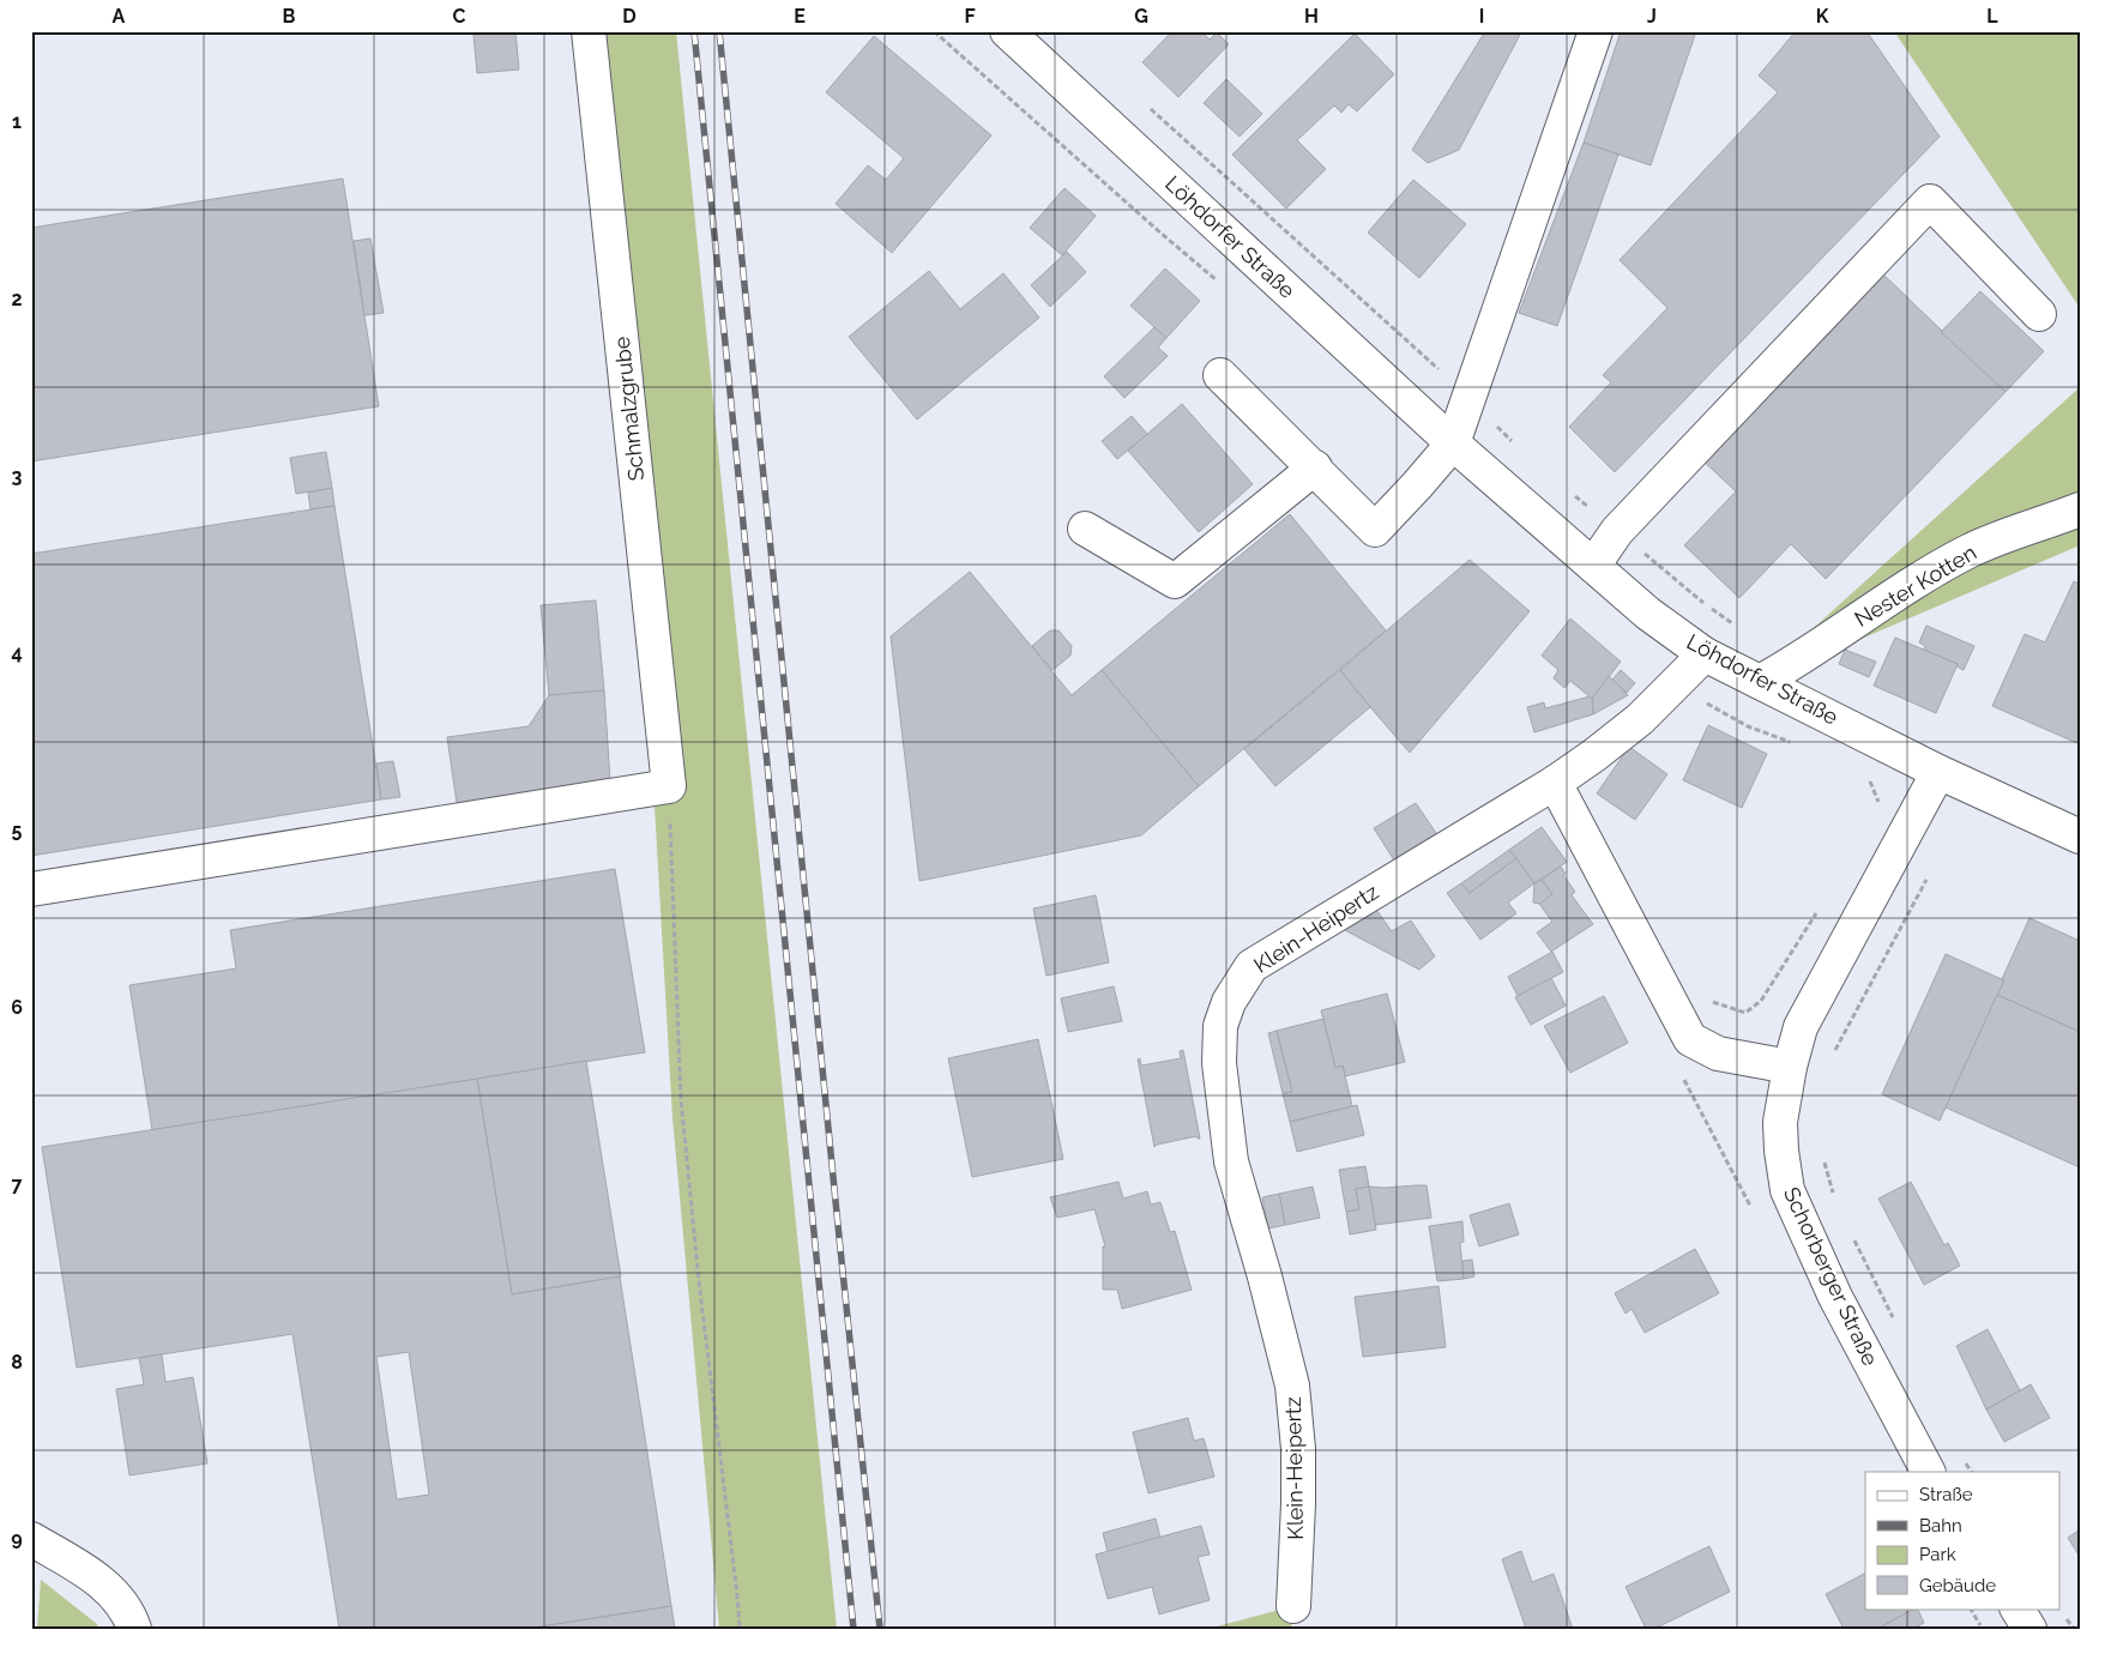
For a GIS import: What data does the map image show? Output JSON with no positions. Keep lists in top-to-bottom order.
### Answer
{
  "streets": {
    "main road": [
      "Löhdorfer Straße",
      "Schmalzgrube",
      "Nester Kotten",
      "Klein-Heipertz",
      "Schorberger Straße"
    ]
  },
  "crossings": [
    ["Löhdorfer Straße", "Nester Kotten"],
    ["Löhdorfer Straße", "Klein-Heipertz"],
    ["Löhdorfer Straße", "Schorberger Straße"]
  ],
  "legend": [
    "Straße",
    "Bahn",
    "Park",
    "Gebäude"
  ],
  "grid": {
    "columns": [
      "A",
      "B",
      "C",
      "D",
      "E",
      "F",
      "G",
      "H",
      "I",
      "J",
      "K",
      "L"
    ],
    "rows": [
      "1",
      "2",
      "3",
      "4",
      "5",
      "6",
      "7",
      "8",
      "9"
    ]
  }
}
